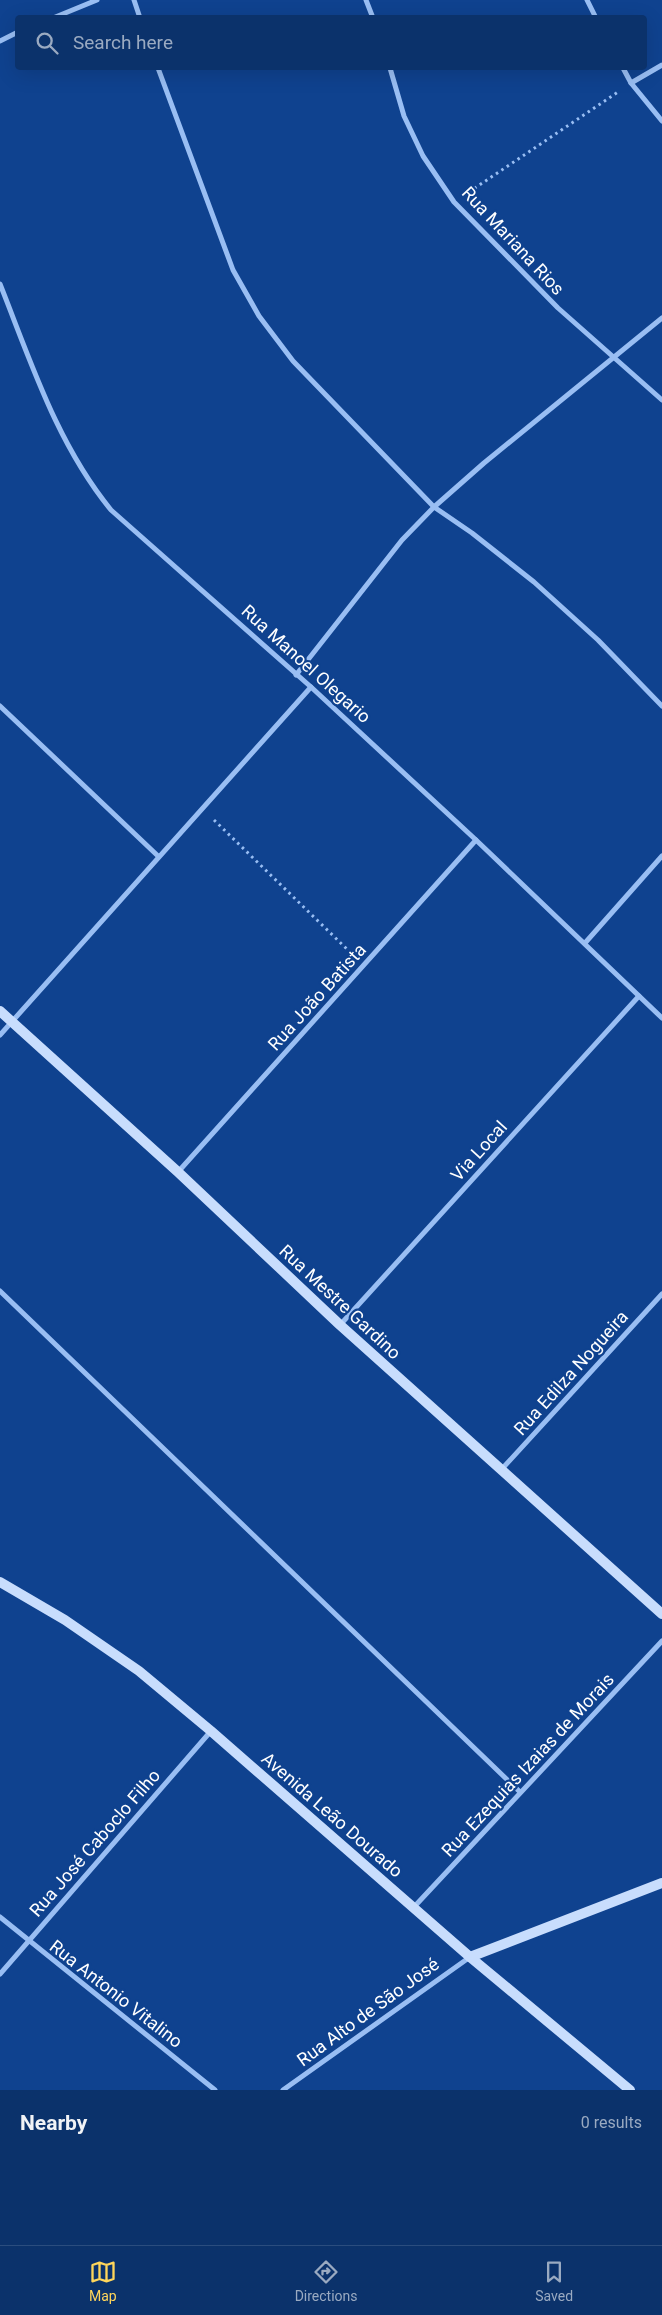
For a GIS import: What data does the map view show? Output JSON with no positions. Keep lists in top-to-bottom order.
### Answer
{
  "streets": {
    "main road": ["Rua Mestre Gardino", "Avenida Leão Dourado"],
    "street": [
      "Rua Mariana Rios",
      "Rua Manoel Olegario",
      "Rua João Batista",
      "Via Local",
      "Rua Edilza Nogueira",
      "Rua Ezequias Izaias de Morais",
      "Rua José Caboclo Filho",
      "Rua Antonio Vitalino",
      "Rua Alto de São José"
    ]
  },
  "crossings": [
    ["Rua Manoel Olegario", "Rua João Batista"],
    ["Rua Manoel Olegario", "Via Local"],
    ["Rua João Batista", "Rua Mestre Gardino"],
    ["Via Local", "Rua Mestre Gardino"],
    ["Rua Mestre Gardino", "Rua Edilza Nogueira"],
    ["Rua Ezequias Izaias de Morais", "Avenida Leão Dourado"],
    ["Avenida Leão Dourado", "Rua José Caboclo Filho"],
    ["Avenida Leão Dourado", "Rua Alto de São José"],
    ["Rua José Caboclo Filho", "Rua Antonio Vitalino"]
  ],
  "page": {
    "search": "Search here",
    "heading": ["Nearby", "0 results"],
    "nav": ["Map", "Directions", "Saved"]
  }
}
